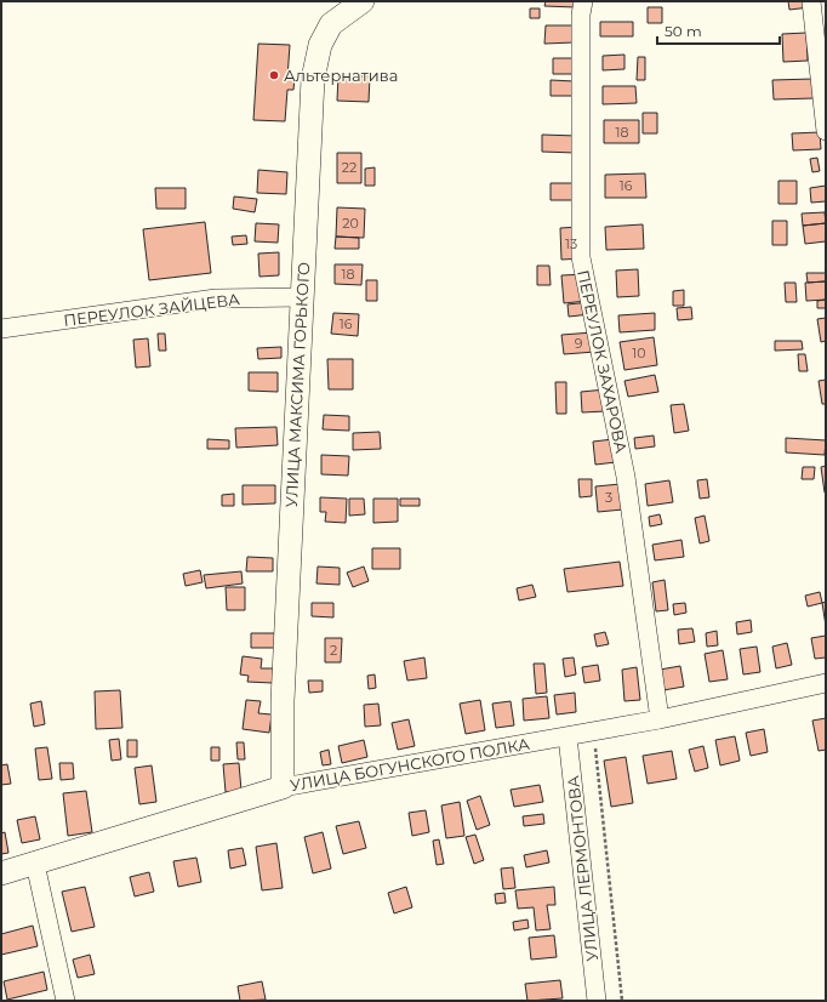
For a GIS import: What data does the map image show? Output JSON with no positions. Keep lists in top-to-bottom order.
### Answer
{
  "streets": {
    "main road": ["УЛИЦА МАКСИМА ГОРЬКОГО", "УЛИЦА БОГУНСКОГО ПОЛКА"],
    "street": ["ПЕРЕУЛОК ЗАЙЦЕВА", "ПЕРЕУЛОК ЗАХАРОВА", "УЛИЦА ЛЕРМОНТОВА"]
  },
  "crossings": [
    ["ПЕРЕУЛОК ЗАЙЦЕВА", "УЛИЦА МАКСИМА ГОРЬКОГО"],
    ["ПЕРЕУЛОК ЗАХАРОВА", "УЛИЦА БОГУНСКОГО ПОЛКА"],
    ["УЛИЦА МАКСИМА ГОРЬКОГО", "УЛИЦА БОГУНСКОГО ПОЛКА"],
    ["УЛИЦА БОГУНСКОГО ПОЛКА", "УЛИЦА ЛЕРМОНТОВА"]
  ],
  "places": ["Альтернатива"],
  "house_numbers": [
    "18",
    "22",
    "16",
    "20",
    "13",
    "18",
    "16",
    "9",
    "10",
    "3",
    "2"
  ],
  "scale_bar": "50 m"
}
